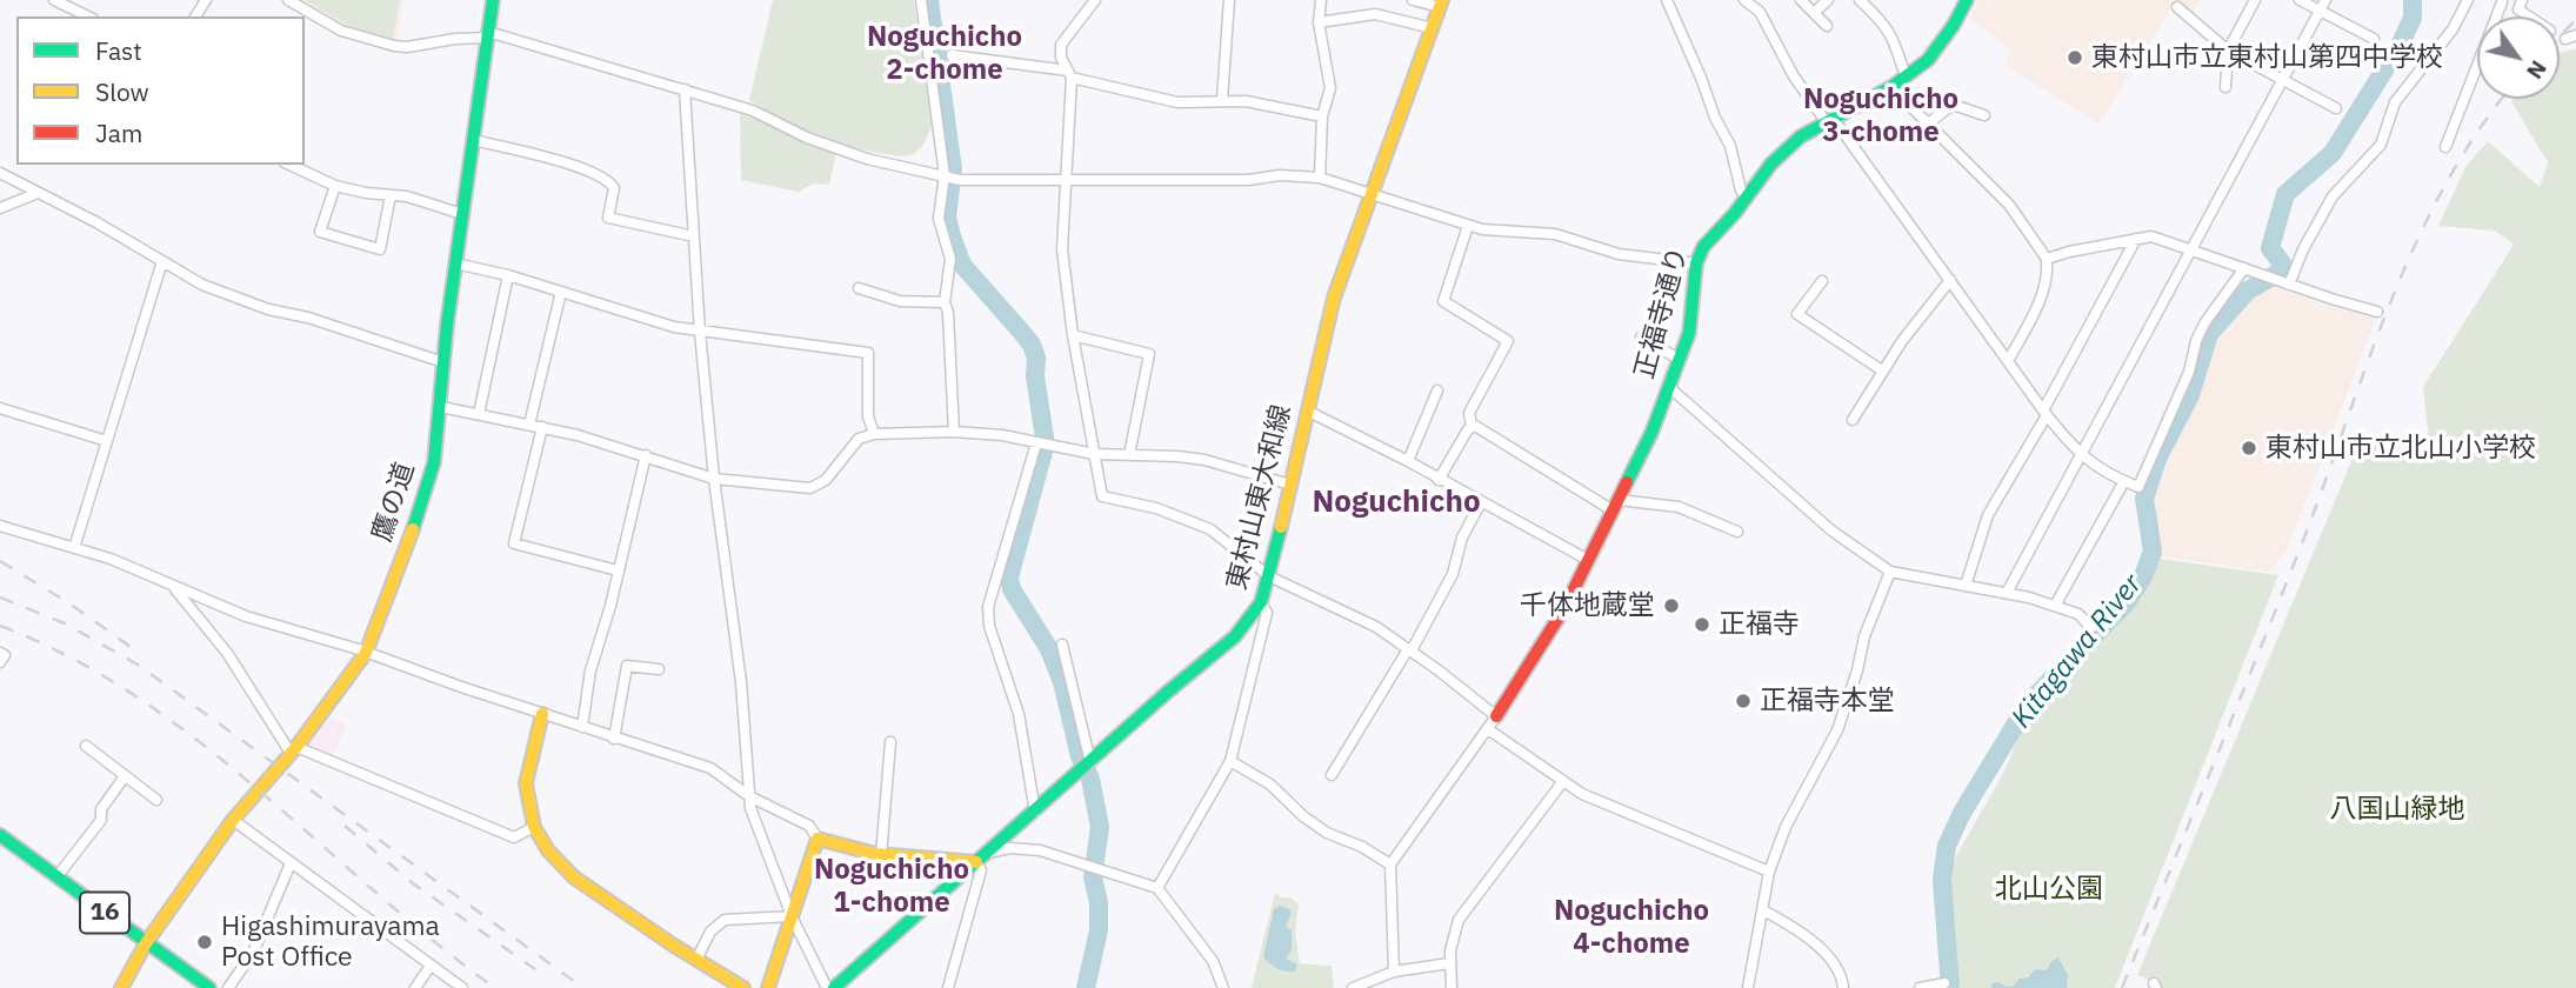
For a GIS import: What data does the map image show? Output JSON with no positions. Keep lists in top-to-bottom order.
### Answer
{
  "streets": {
    "street": [
      "正福寺通り",
      "東村山東大和線",
      "鷹の道",
      "16"
    ]
  },
  "crossings": [
    ["鷹の道", "16"]
  ],
  "districts": [
    "Noguchicho 2-chome",
    "Noguchicho 3-chome",
    "Noguchicho",
    "Noguchicho 1-chome",
    "Noguchicho 4-chome"
  ],
  "water": ["Kitagawa River"],
  "parks": ["八国山緑地", "北山公園"],
  "places": [
    "東村山市立東村山第四中学校",
    "東村山市立北山小学校",
    "千体地蔵堂",
    "正福寺",
    "正福寺本堂",
    "Higashimurayama Post Office"
  ],
  "legend": ["Fast", "Slow", "Jam"],
  "north": "bottom right"
}
